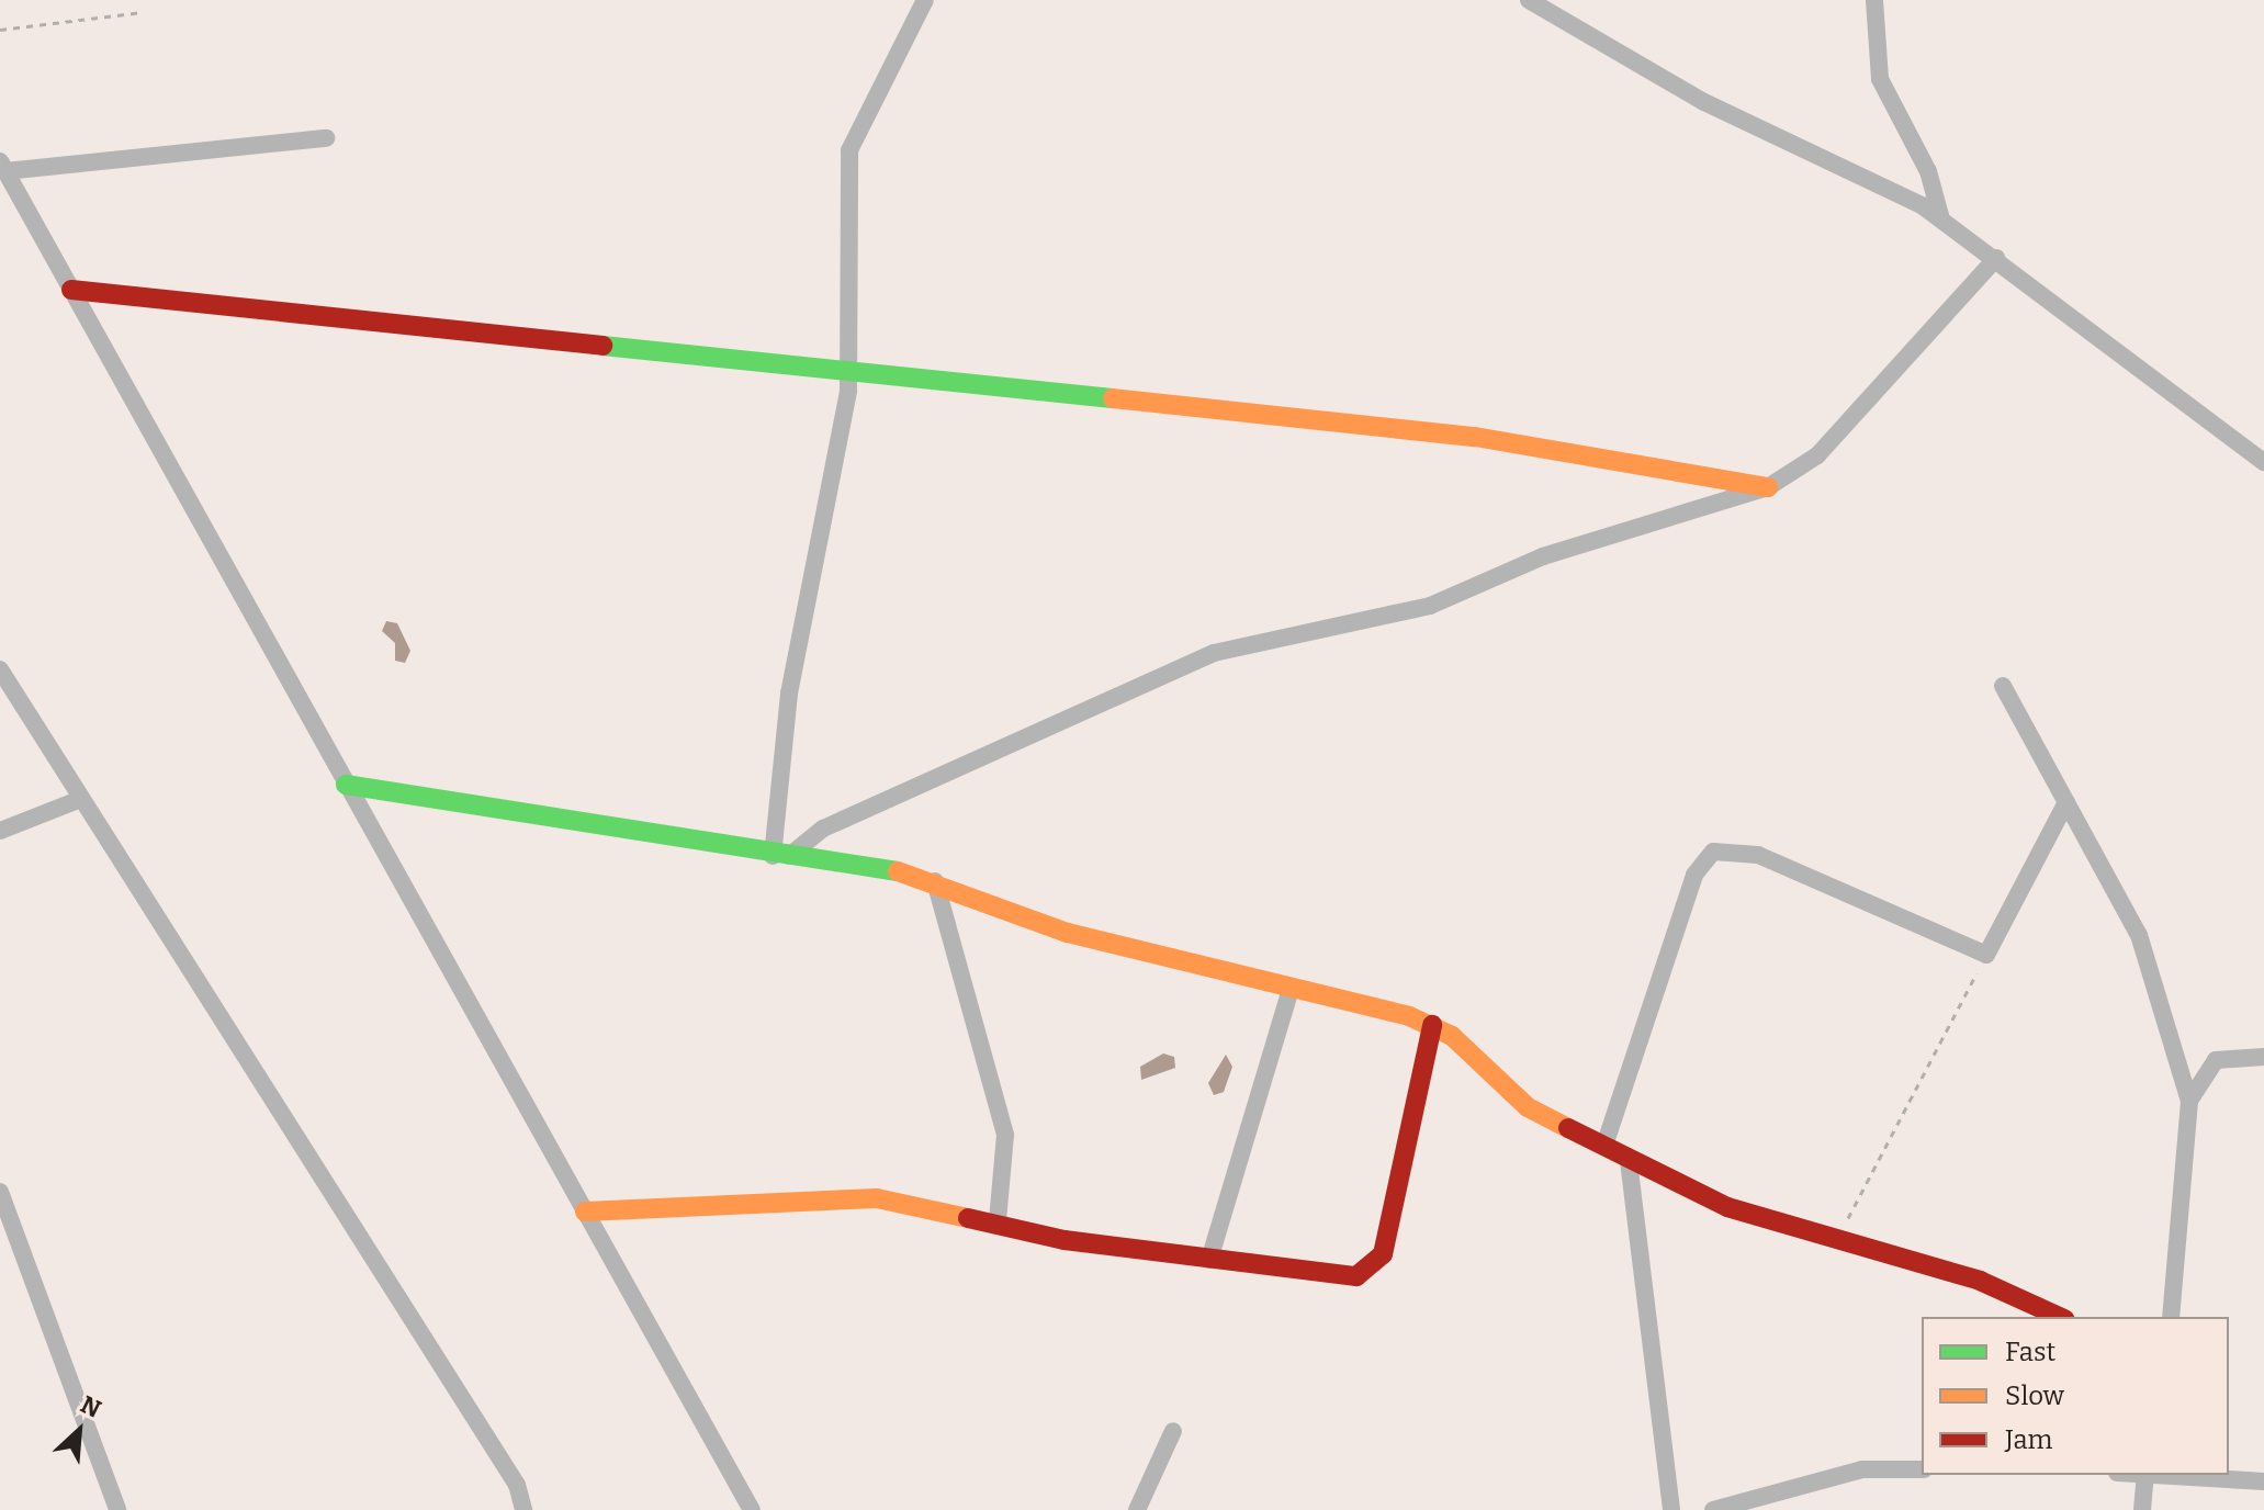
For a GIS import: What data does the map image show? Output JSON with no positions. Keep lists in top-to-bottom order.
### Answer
{
  "legend": ["Fast", "Slow", "Jam"],
  "north": "top right"
}
